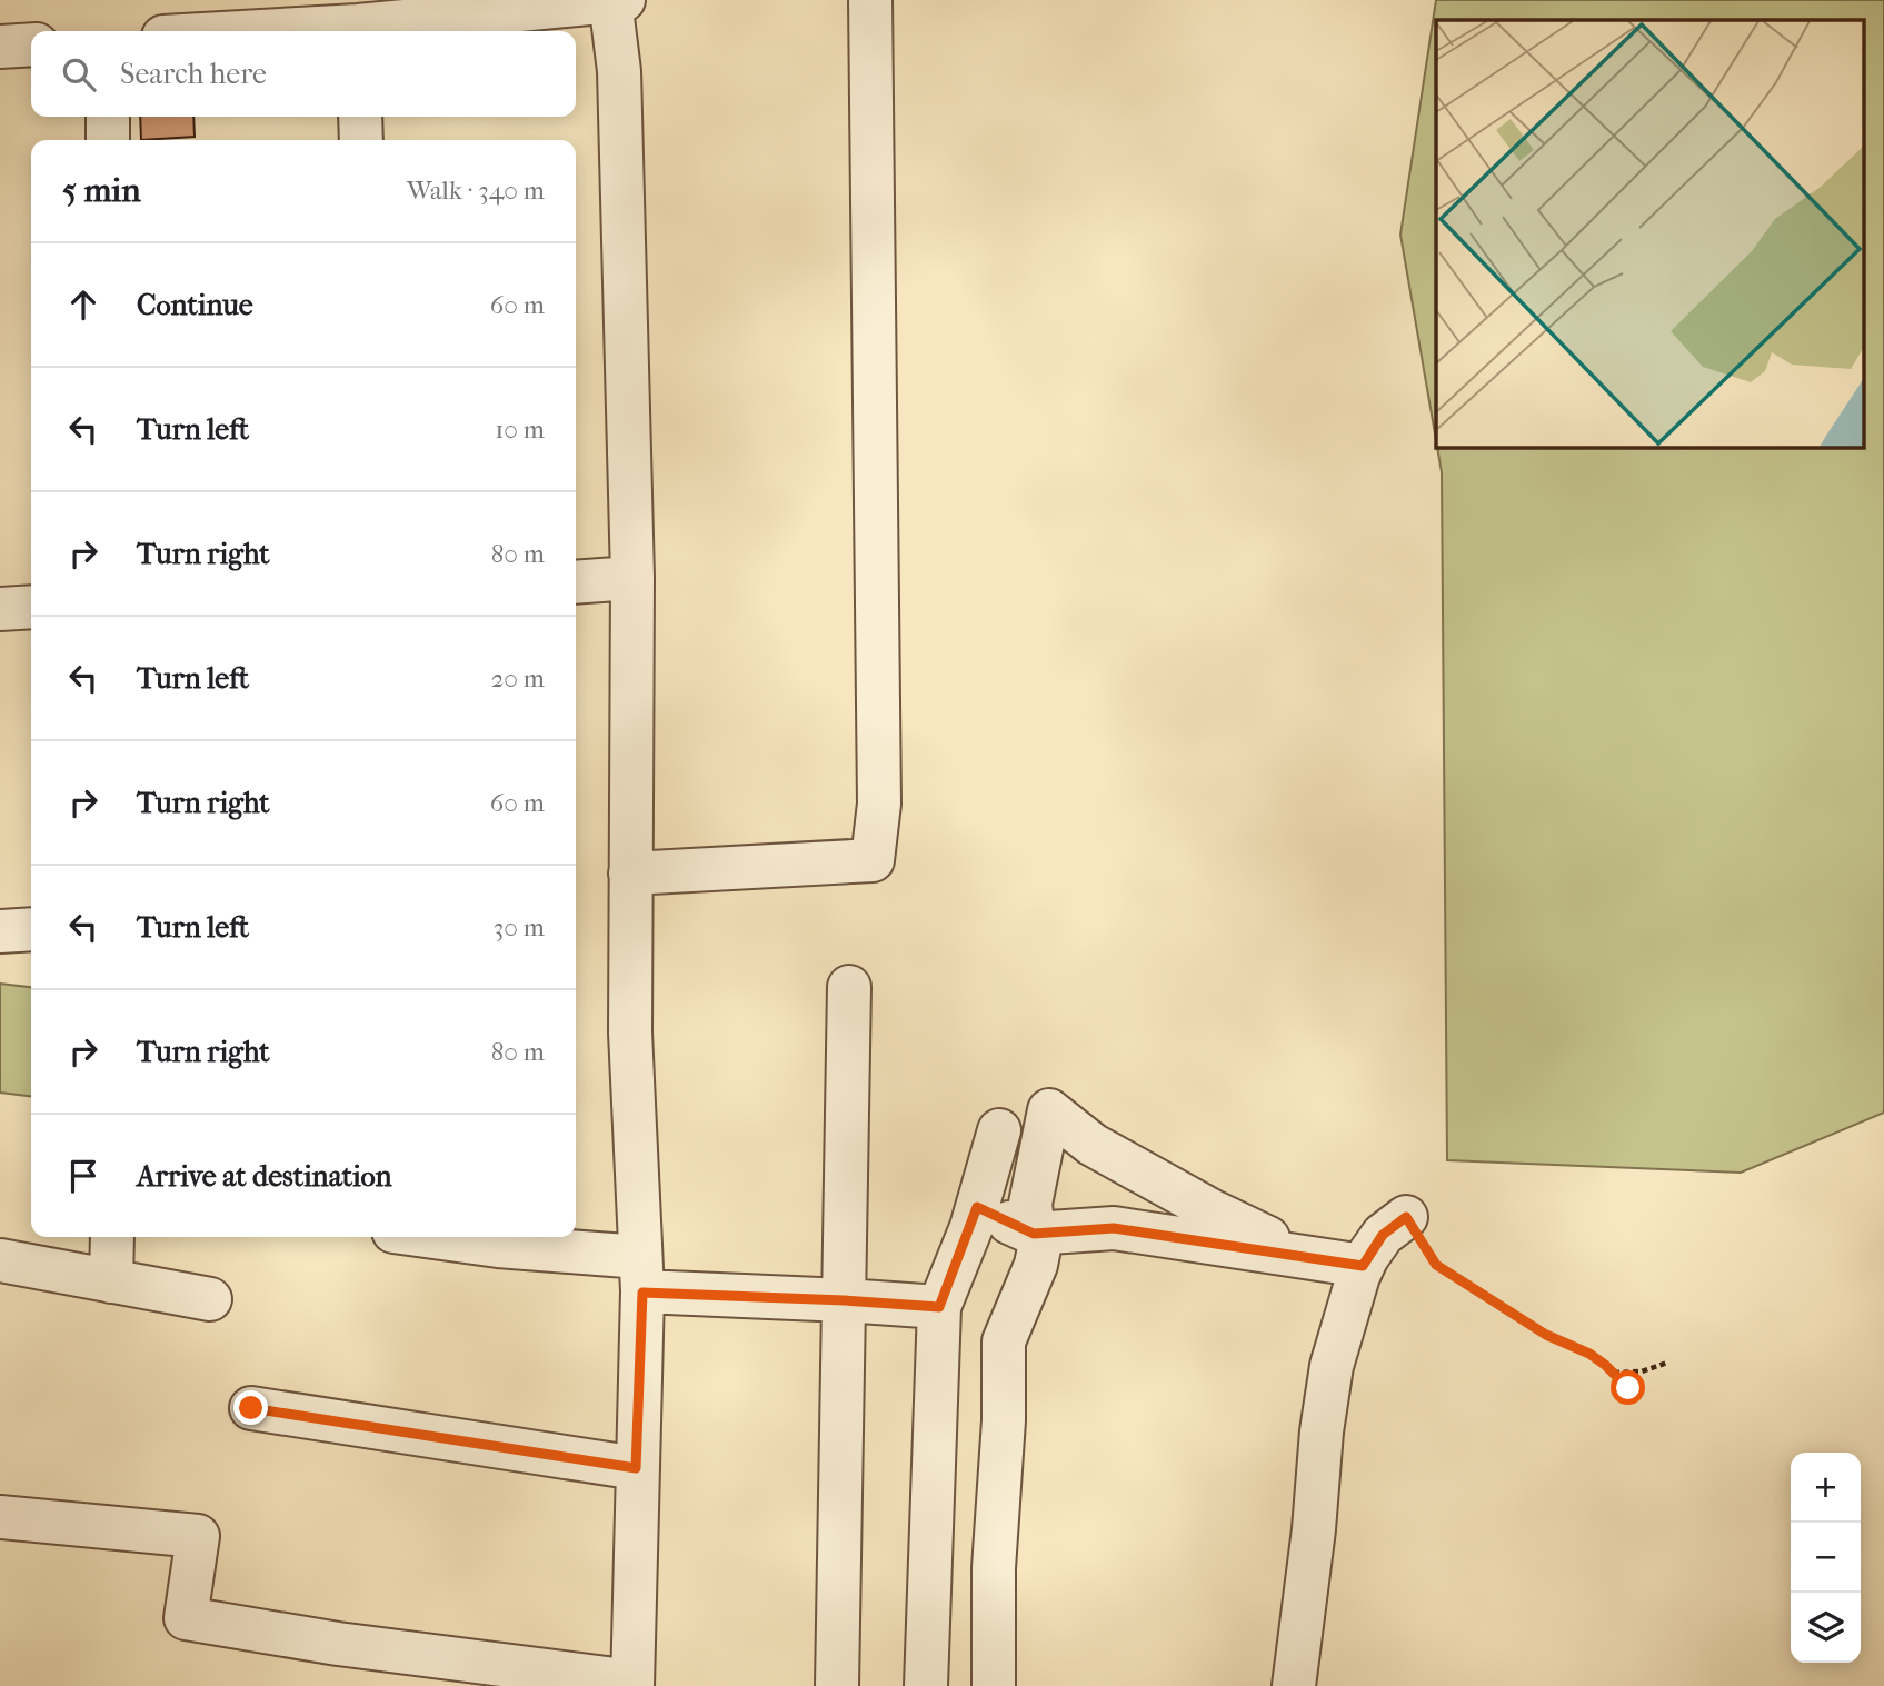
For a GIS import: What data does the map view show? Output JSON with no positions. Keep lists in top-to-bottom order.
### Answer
{
  "page": {
    "search": "Search here",
    "heading": ["5 min", "Walk · 340 m"],
    "list": [
      ["Continue", "60 m"],
      ["Turn left", "10 m"],
      ["Turn right", "80 m"],
      ["Turn left", "20 m"],
      ["Turn right", "60 m"],
      ["Turn left", "30 m"],
      ["Turn right", "80 m"],
      "Arrive at destination"
    ],
    "map_buttons": ["+", "−"]
  }
}
